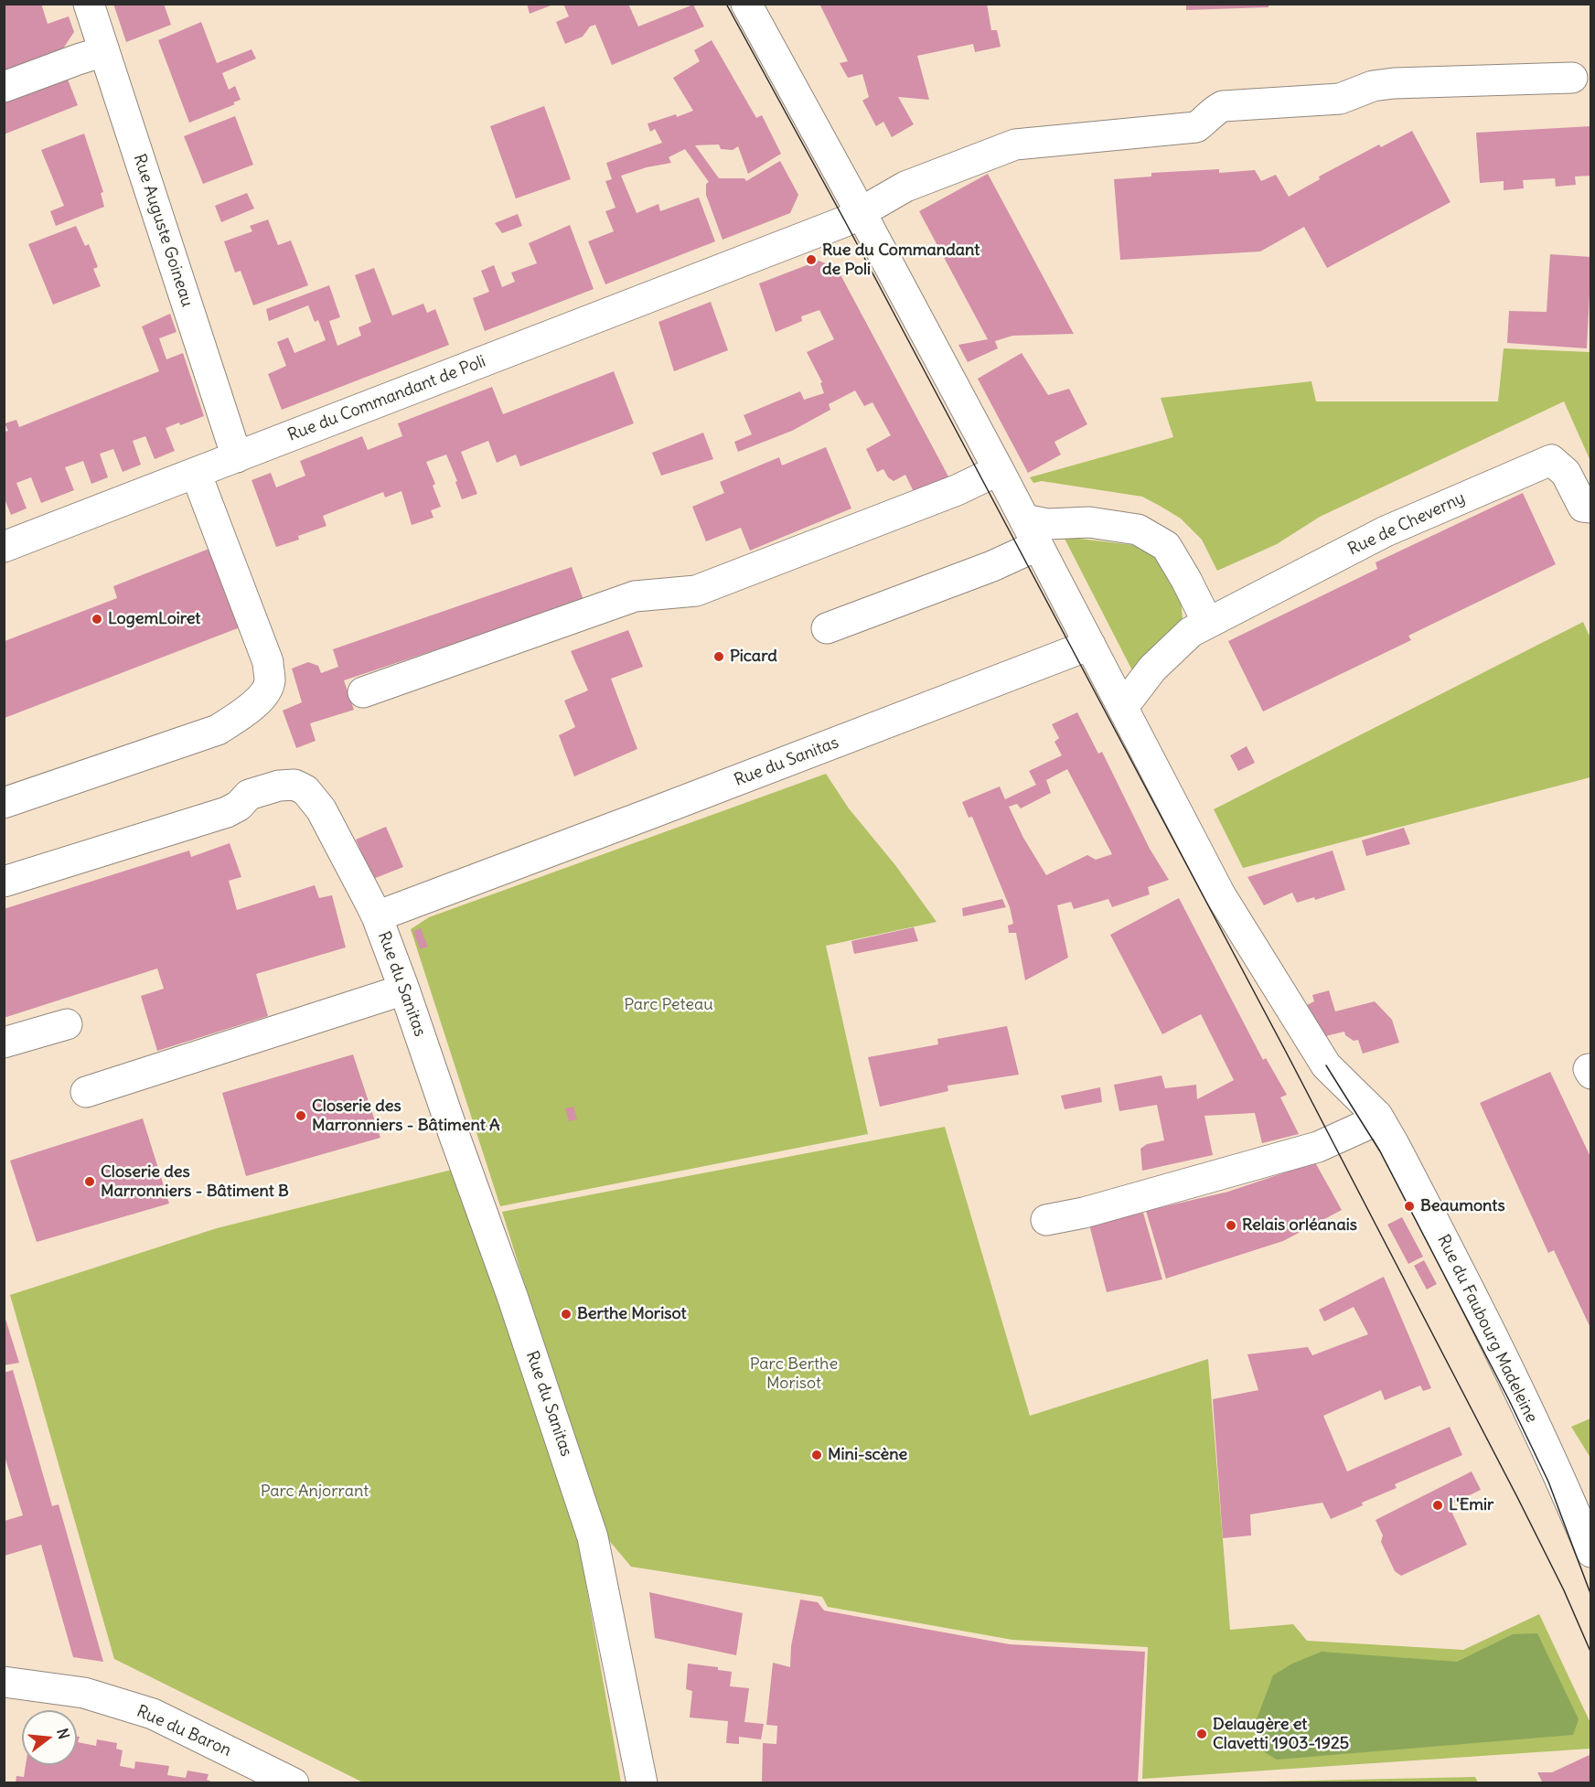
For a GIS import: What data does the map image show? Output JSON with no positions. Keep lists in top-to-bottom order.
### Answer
{
  "streets": {
    "street": [
      "Rue Auguste Goineau",
      "Rue du Commandant de Poli",
      "Rue de Cheverny",
      "Rue du Sanitas",
      "Rue du Faubourg Madeleine",
      "Rue du Baron"
    ]
  },
  "crossings": [
    ["Rue Auguste Goineau", "Rue du Commandant de Poli"],
    ["Rue du Commandant de Poli", "Rue du Faubourg Madeleine"],
    ["Rue de Cheverny", "Rue du Faubourg Madeleine"],
    ["Rue du Sanitas", "Rue du Faubourg Madeleine"]
  ],
  "parks": ["Parc Peteau", "Parc Berthe Morisot", "Parc Anjorrant"],
  "places": [
    "Rue du Commandant de Poli",
    "LogemLoiret",
    "Picard",
    "Closerie des Marronniers - Bâtiment A",
    "Closerie des Marronniers - Bâtiment B",
    "Beaumonts",
    "Relais orléanais",
    "Berthe Morisot",
    "Mini-scène",
    "L'Emir",
    "Delaugère et Clavetti 1903-1925"
  ],
  "north": "right"
}
